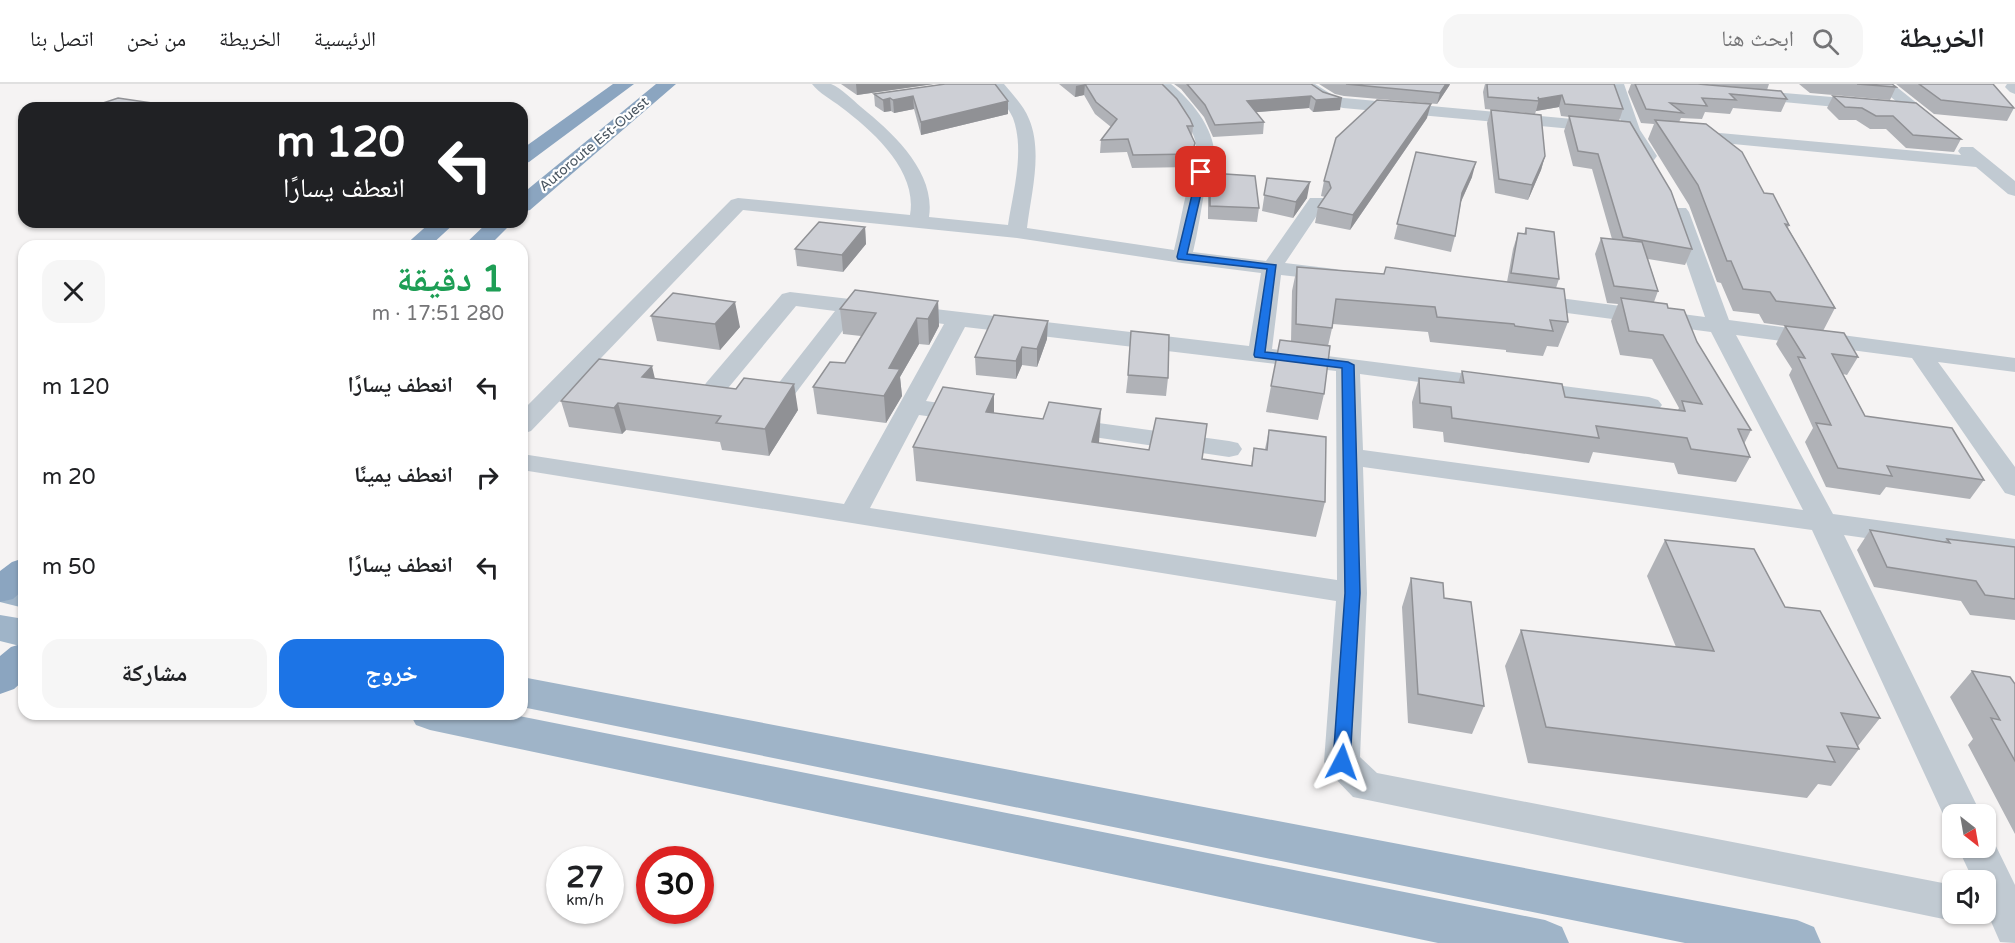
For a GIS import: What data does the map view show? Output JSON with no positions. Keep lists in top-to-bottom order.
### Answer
{
  "streets": {
    "highway": ["Autoroute Est-Ouest"]
  },
  "north": "bottom right",
  "page": {
    "header": "الخريطة",
    "search": "ابحث هنا",
    "nav": [
      "الرئيسية",
      "الخريطة",
      "من نحن",
      "اتصل بنا"
    ],
    "turn": ["120 m", "انعطف يسارًا"],
    "heading": ["1 دقيقة", "280 m · 17:51"],
    "list": [
      {
        "name": "انعطف يسارًا",
        "value": "120 m"
      },
      {
        "name": "انعطف يمينًا",
        "value": "20 m"
      },
      {
        "name": "انعطف يسارًا",
        "value": "50 m"
      }
    ],
    "buttons": ["خروج", "مشاركة"],
    "speed": "27 km/h",
    "limit": "30"
  }
}
